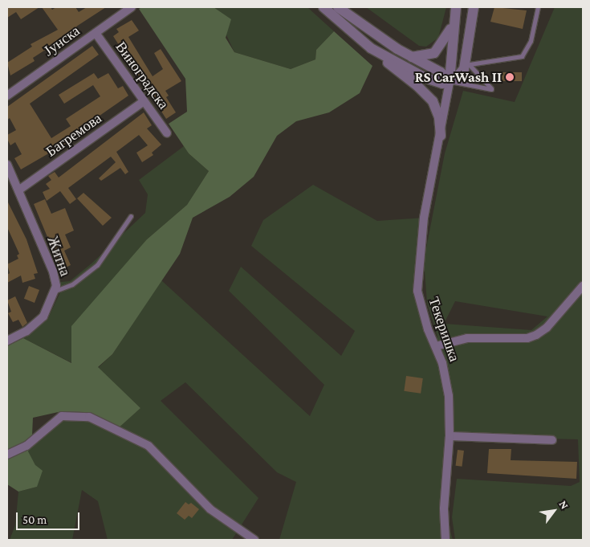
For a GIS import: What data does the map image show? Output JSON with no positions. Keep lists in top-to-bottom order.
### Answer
{
  "streets": {
    "street": [
      "Јунска",
      "Виноградска",
      "Багремова",
      "Житна",
      "Текеришка"
    ]
  },
  "crossings": [
    ["Јунска", "Виноградска"],
    ["Виноградска", "Багремова"],
    ["Багремова", "Житна"]
  ],
  "places": ["RS CarWash II"],
  "scale_bar": "50 m",
  "north": "top right"
}
